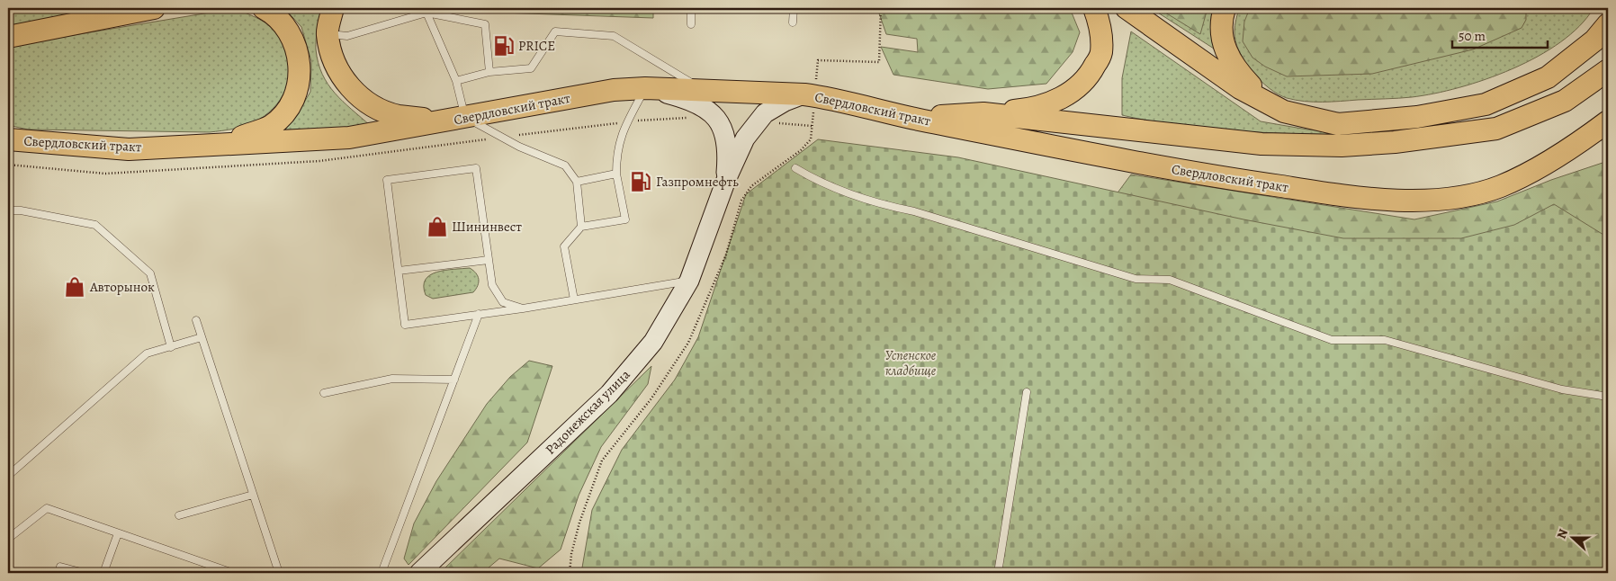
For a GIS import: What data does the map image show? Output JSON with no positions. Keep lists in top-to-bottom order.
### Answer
{
  "streets": {
    "main road": ["Свердловский тракт"],
    "street": ["Радонежская улица"]
  },
  "crossings": [
    ["Свердловский тракт", "Радонежская улица"]
  ],
  "parks": ["Успенское кладбище"],
  "places": {
    "fuel station": ["PRICE", "Газпромнефть"],
    "shop": ["Шининвест", "Авторынок"]
  },
  "scale_bar": "50 m",
  "north": "left"
}
